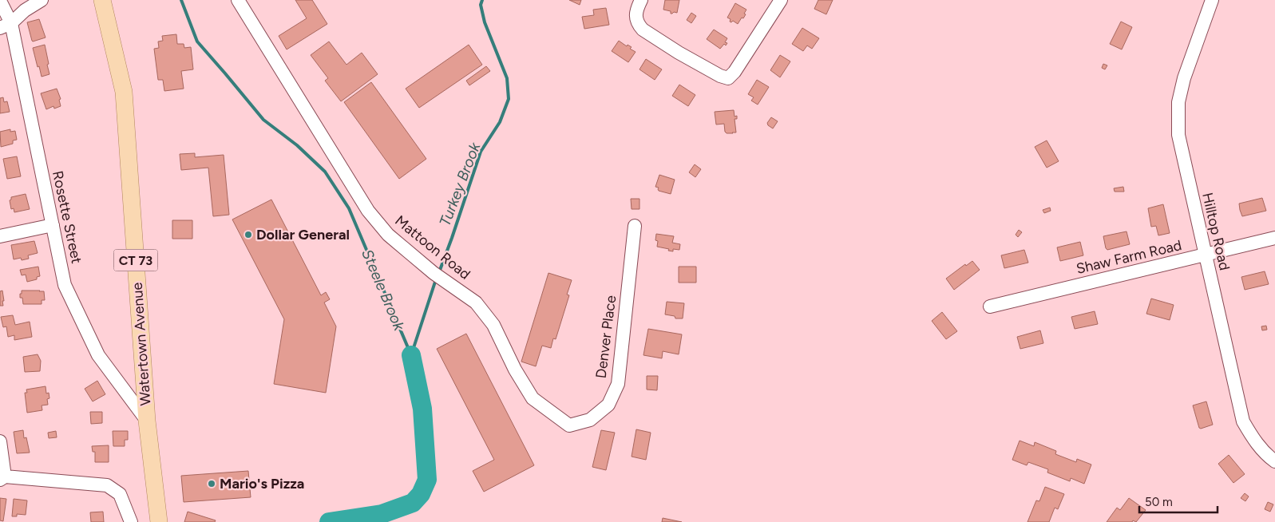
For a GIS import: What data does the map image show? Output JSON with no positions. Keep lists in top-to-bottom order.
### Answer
{
  "streets": {
    "main road": ["CT 73", "Watertown Avenue"],
    "street": [
      "Rosette Street",
      "Hilltop Road",
      "Mattoon Road",
      "Shaw Farm Road",
      "Denver Place"
    ]
  },
  "crossings": [
    ["Rosette Street", "Watertown Avenue"],
    ["Hilltop Road", "Shaw Farm Road"],
    ["Mattoon Road", "Denver Place"]
  ],
  "water": ["Turkey Brook", "Steele Brook"],
  "places": ["Dollar General", "Mario's Pizza"],
  "scale_bar": "50 m"
}
